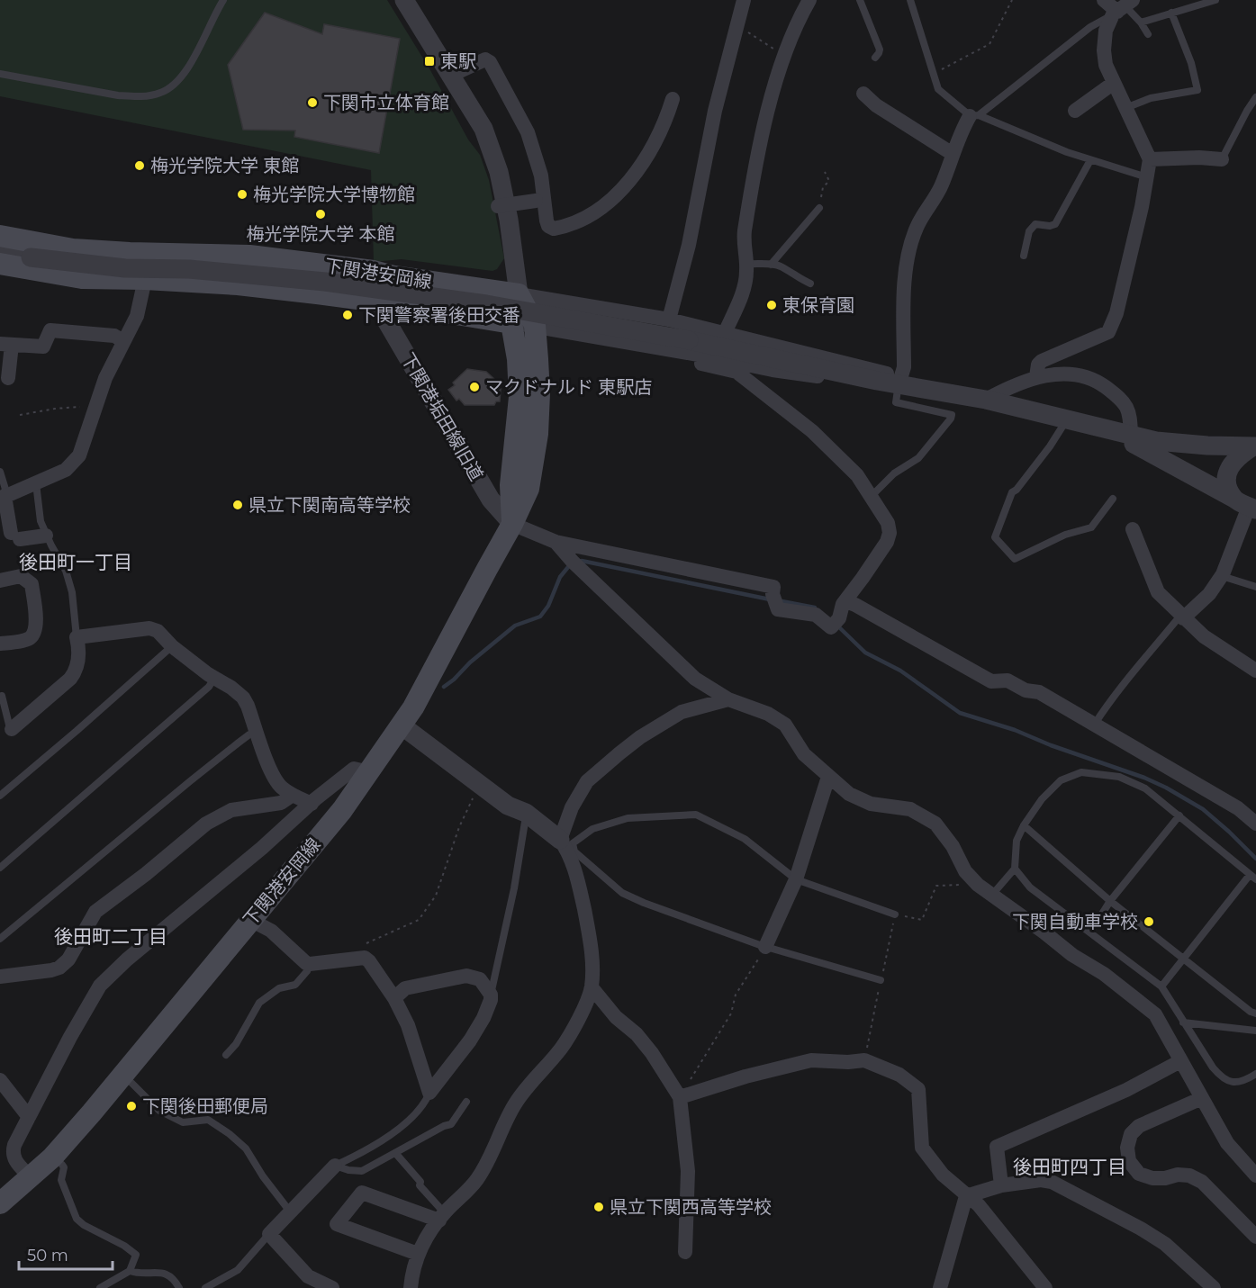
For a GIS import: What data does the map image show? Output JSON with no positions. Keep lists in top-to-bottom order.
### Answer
{
  "streets": {
    "main road": ["下関港安岡線"],
    "street": ["下関港垢田線旧道"]
  },
  "crossings": [
    ["下関港安岡線", "下関港垢田線旧道"]
  ],
  "districts": ["後田町一丁目", "後田町二丁目", "後田町四丁目"],
  "places": {
    "transit": ["東駅"],
    "other": [
      "下関市立体育館",
      "梅光学院大学 東館",
      "梅光学院大学博物館",
      "梅光学院大学 本館",
      "東保育園",
      "下関警察署後田交番",
      "マクドナルド 東駅店",
      "県立下関南高等学校",
      "下関自動車学校",
      "下関後田郵便局",
      "県立下関西高等学校"
    ]
  },
  "scale_bar": "50 m"
}
